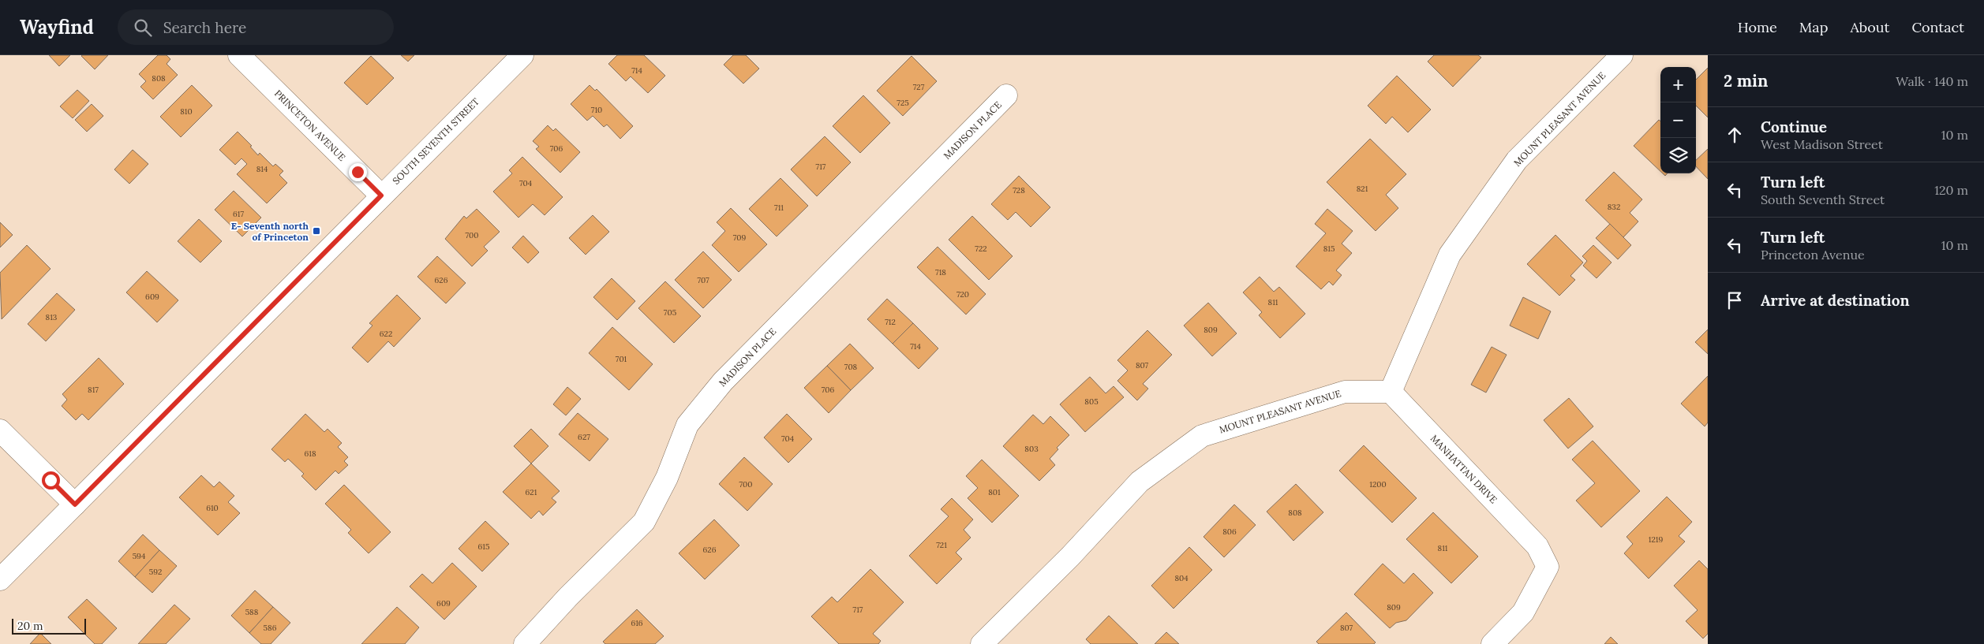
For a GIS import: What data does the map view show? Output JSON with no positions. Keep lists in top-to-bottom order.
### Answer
{
  "streets": {
    "street": [
      "MOUNT PLEASANT AVENUE",
      "PRINCETON AVENUE",
      "MADISON PLACE",
      "SOUTH SEVENTH STREET",
      "MANHATTAN DRIVE"
    ]
  },
  "crossings": [
    ["MOUNT PLEASANT AVENUE", "MANHATTAN DRIVE"],
    ["PRINCETON AVENUE", "SOUTH SEVENTH STREET"]
  ],
  "places": {
    "transit": ["E- Seventh north of Princeton"]
  },
  "house_numbers": [
    "714",
    "808",
    "727",
    "725",
    "710",
    "810",
    "706",
    "717",
    "814",
    "704",
    "821",
    "728",
    "832",
    "711",
    "617",
    "700",
    "709",
    "722",
    "815",
    "718",
    "626",
    "707",
    "720",
    "609",
    "811",
    "705",
    "813",
    "712",
    "809",
    "622",
    "714",
    "701",
    "807",
    "708",
    "817",
    "706",
    "805",
    "627",
    "704",
    "803",
    "618",
    "700",
    "1200",
    "621",
    "801",
    "610",
    "808",
    "806",
    "1219",
    "721",
    "615",
    "811",
    "626",
    "594",
    "592",
    "804",
    "609",
    "809",
    "717",
    "588",
    "616",
    "586",
    "807"
  ],
  "scale_bar": "20 m",
  "page": {
    "header": "Wayfind",
    "search": "Search here",
    "nav": [
      "Home",
      "Map",
      "About",
      "Contact"
    ],
    "heading": ["2 min", "Walk · 140 m"],
    "map_buttons": ["+", "−"],
    "list": [
      ["Continue", "West Madison Street", "10 m"],
      ["Turn left", "South Seventh Street", "120 m"],
      ["Turn left", "Princeton Avenue", "10 m"],
      "Arrive at destination"
    ],
    "scale": "20 m"
  }
}
